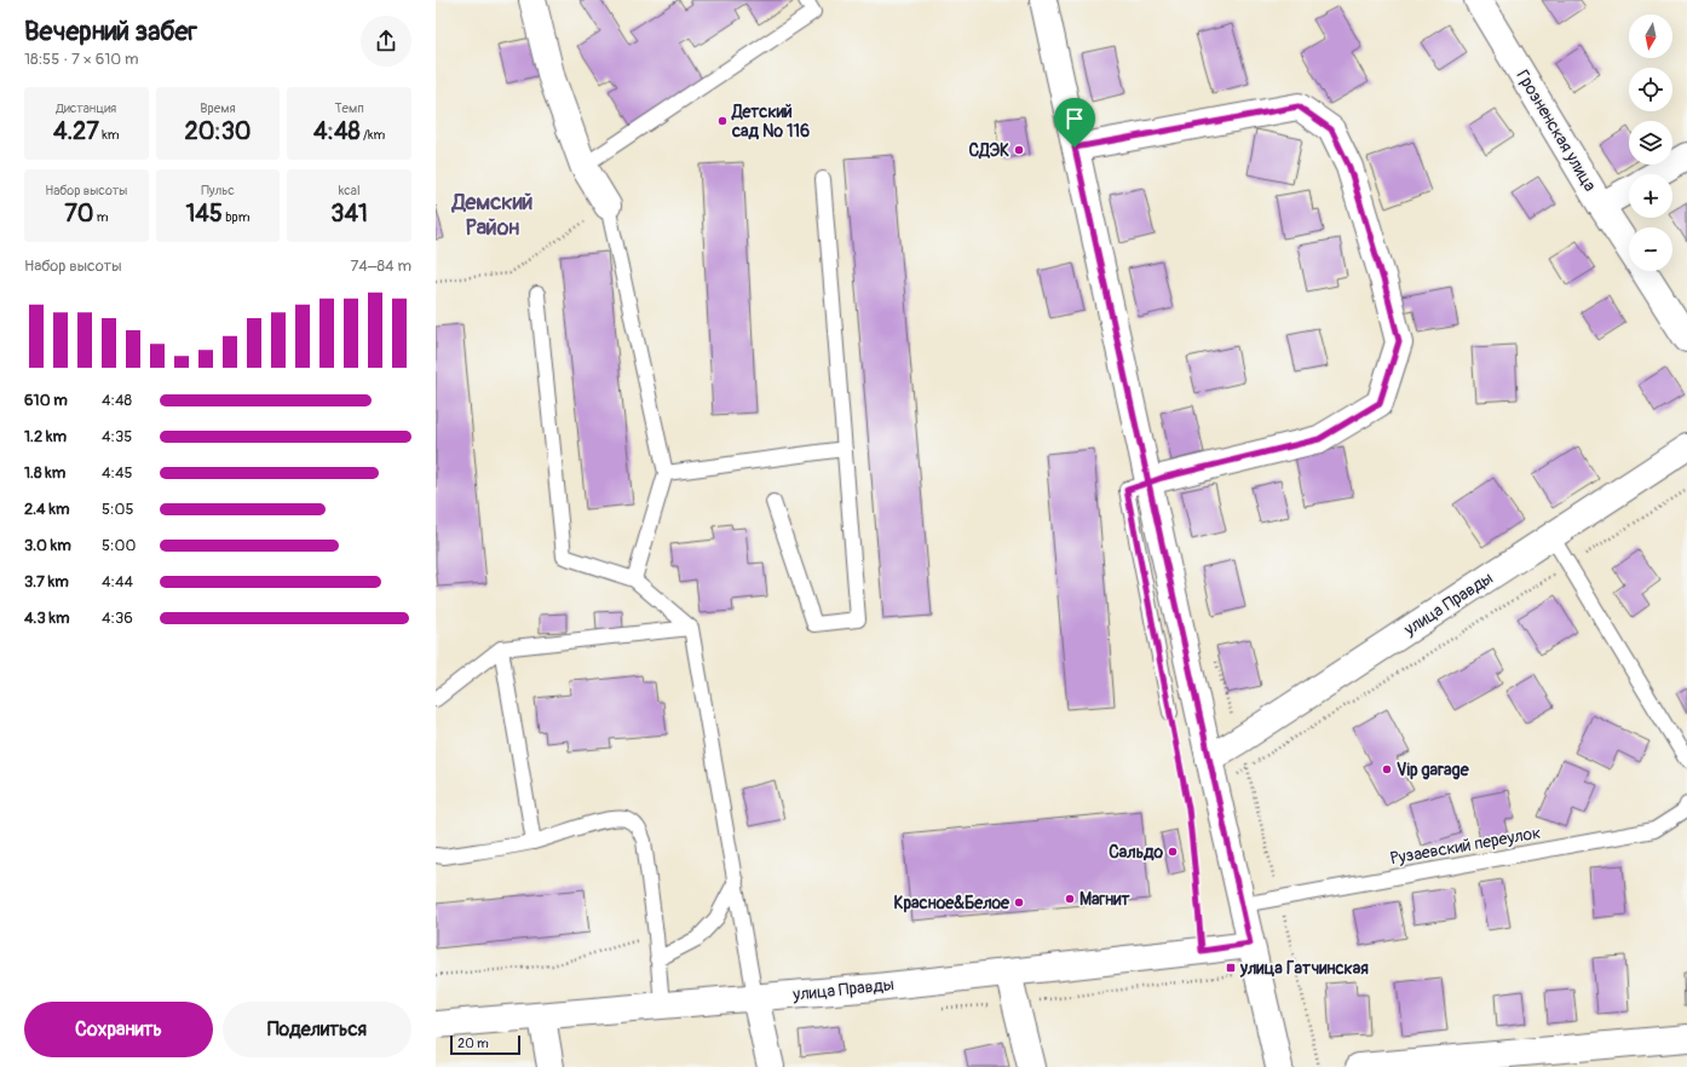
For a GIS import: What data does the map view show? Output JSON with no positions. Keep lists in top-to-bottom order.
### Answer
{
  "streets": {
    "street": ["Грозненская улица", "улица Правды"],
    "lane": ["Рузаевский переулок"]
  },
  "districts": ["Демский Район"],
  "places": {
    "other": [
      "Детский сад № 116",
      "СДЭК",
      "Vip garage",
      "Сальдо",
      "Магнит",
      "Красное&Белое"
    ],
    "transit": ["улица Гатчинская"]
  },
  "scale_bar": "20 m",
  "north": "bottom",
  "page": {
    "heading": ["Вечерний забег", "18:55 · 7 × 610 m"],
    "map_buttons": ["+", "−"],
    "stats": [
      ["Дистанция", "4.27 km"],
      ["Время", "20:30"],
      ["Темп", "4:48 /km"],
      ["Набор высоты", "70 m"],
      ["Пульс", "145 bpm"],
      ["kcal", "341"]
    ],
    "chart": ["Набор высоты", "74–84 m"],
    "list": [
      {
        "name": "610 m",
        "note": "4:48"
      },
      {
        "name": "1.2 km",
        "note": "4:35"
      },
      {
        "name": "1.8 km",
        "note": "4:45"
      },
      {
        "name": "2.4 km",
        "note": "5:05"
      },
      {
        "name": "3.0 km",
        "note": "5:00"
      },
      {
        "name": "3.7 km",
        "note": "4:44"
      },
      {
        "name": "4.3 km",
        "note": "4:36"
      }
    ],
    "buttons": ["Сохранить", "Поделиться"],
    "scale": "20 m"
  }
}
